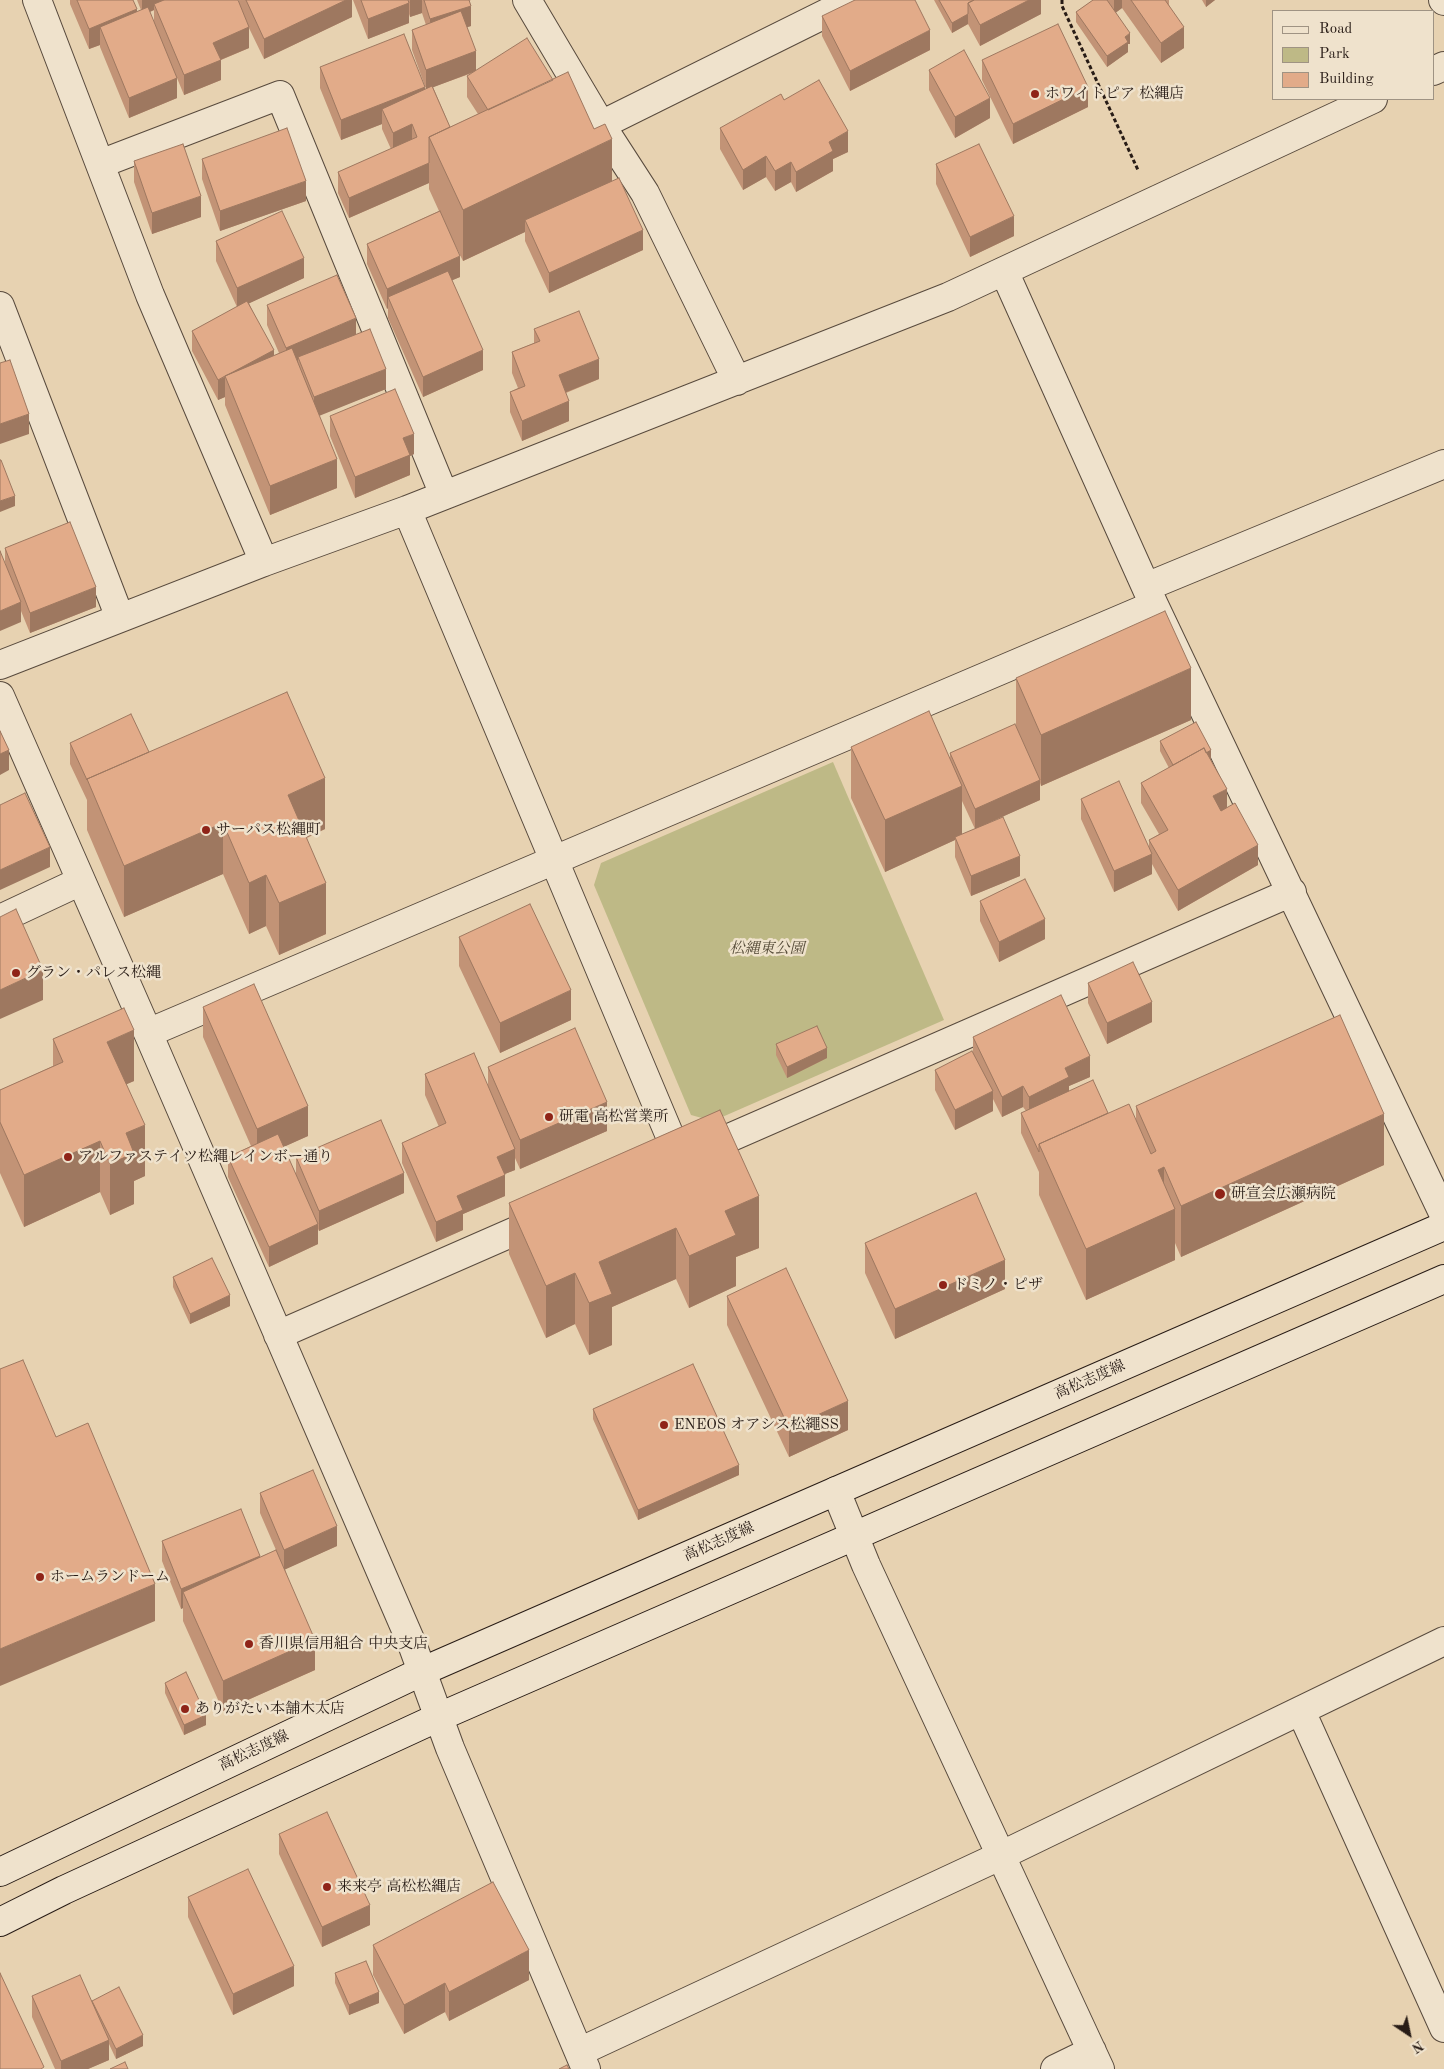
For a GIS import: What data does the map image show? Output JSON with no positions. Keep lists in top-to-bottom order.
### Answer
{
  "streets": {
    "street": ["高松志度線"]
  },
  "parks": ["松縄東公園"],
  "places": [
    "ホワイトピア 松縄店",
    "サーパス松縄町",
    "グラン・パレス松縄",
    "研電 高松営業所",
    "アルファステイツ松縄レインボー通り",
    "研宣会広瀬病院",
    "ドミノ・ピザ",
    "ENEOS オアシス松繩SS",
    "ホームランドーム",
    "香川県信用組合 中央支店",
    "ありがたい本舗木太店",
    "来来亭 高松松縄店"
  ],
  "legend": ["Road", "Park", "Building"],
  "north": "bottom right"
}
